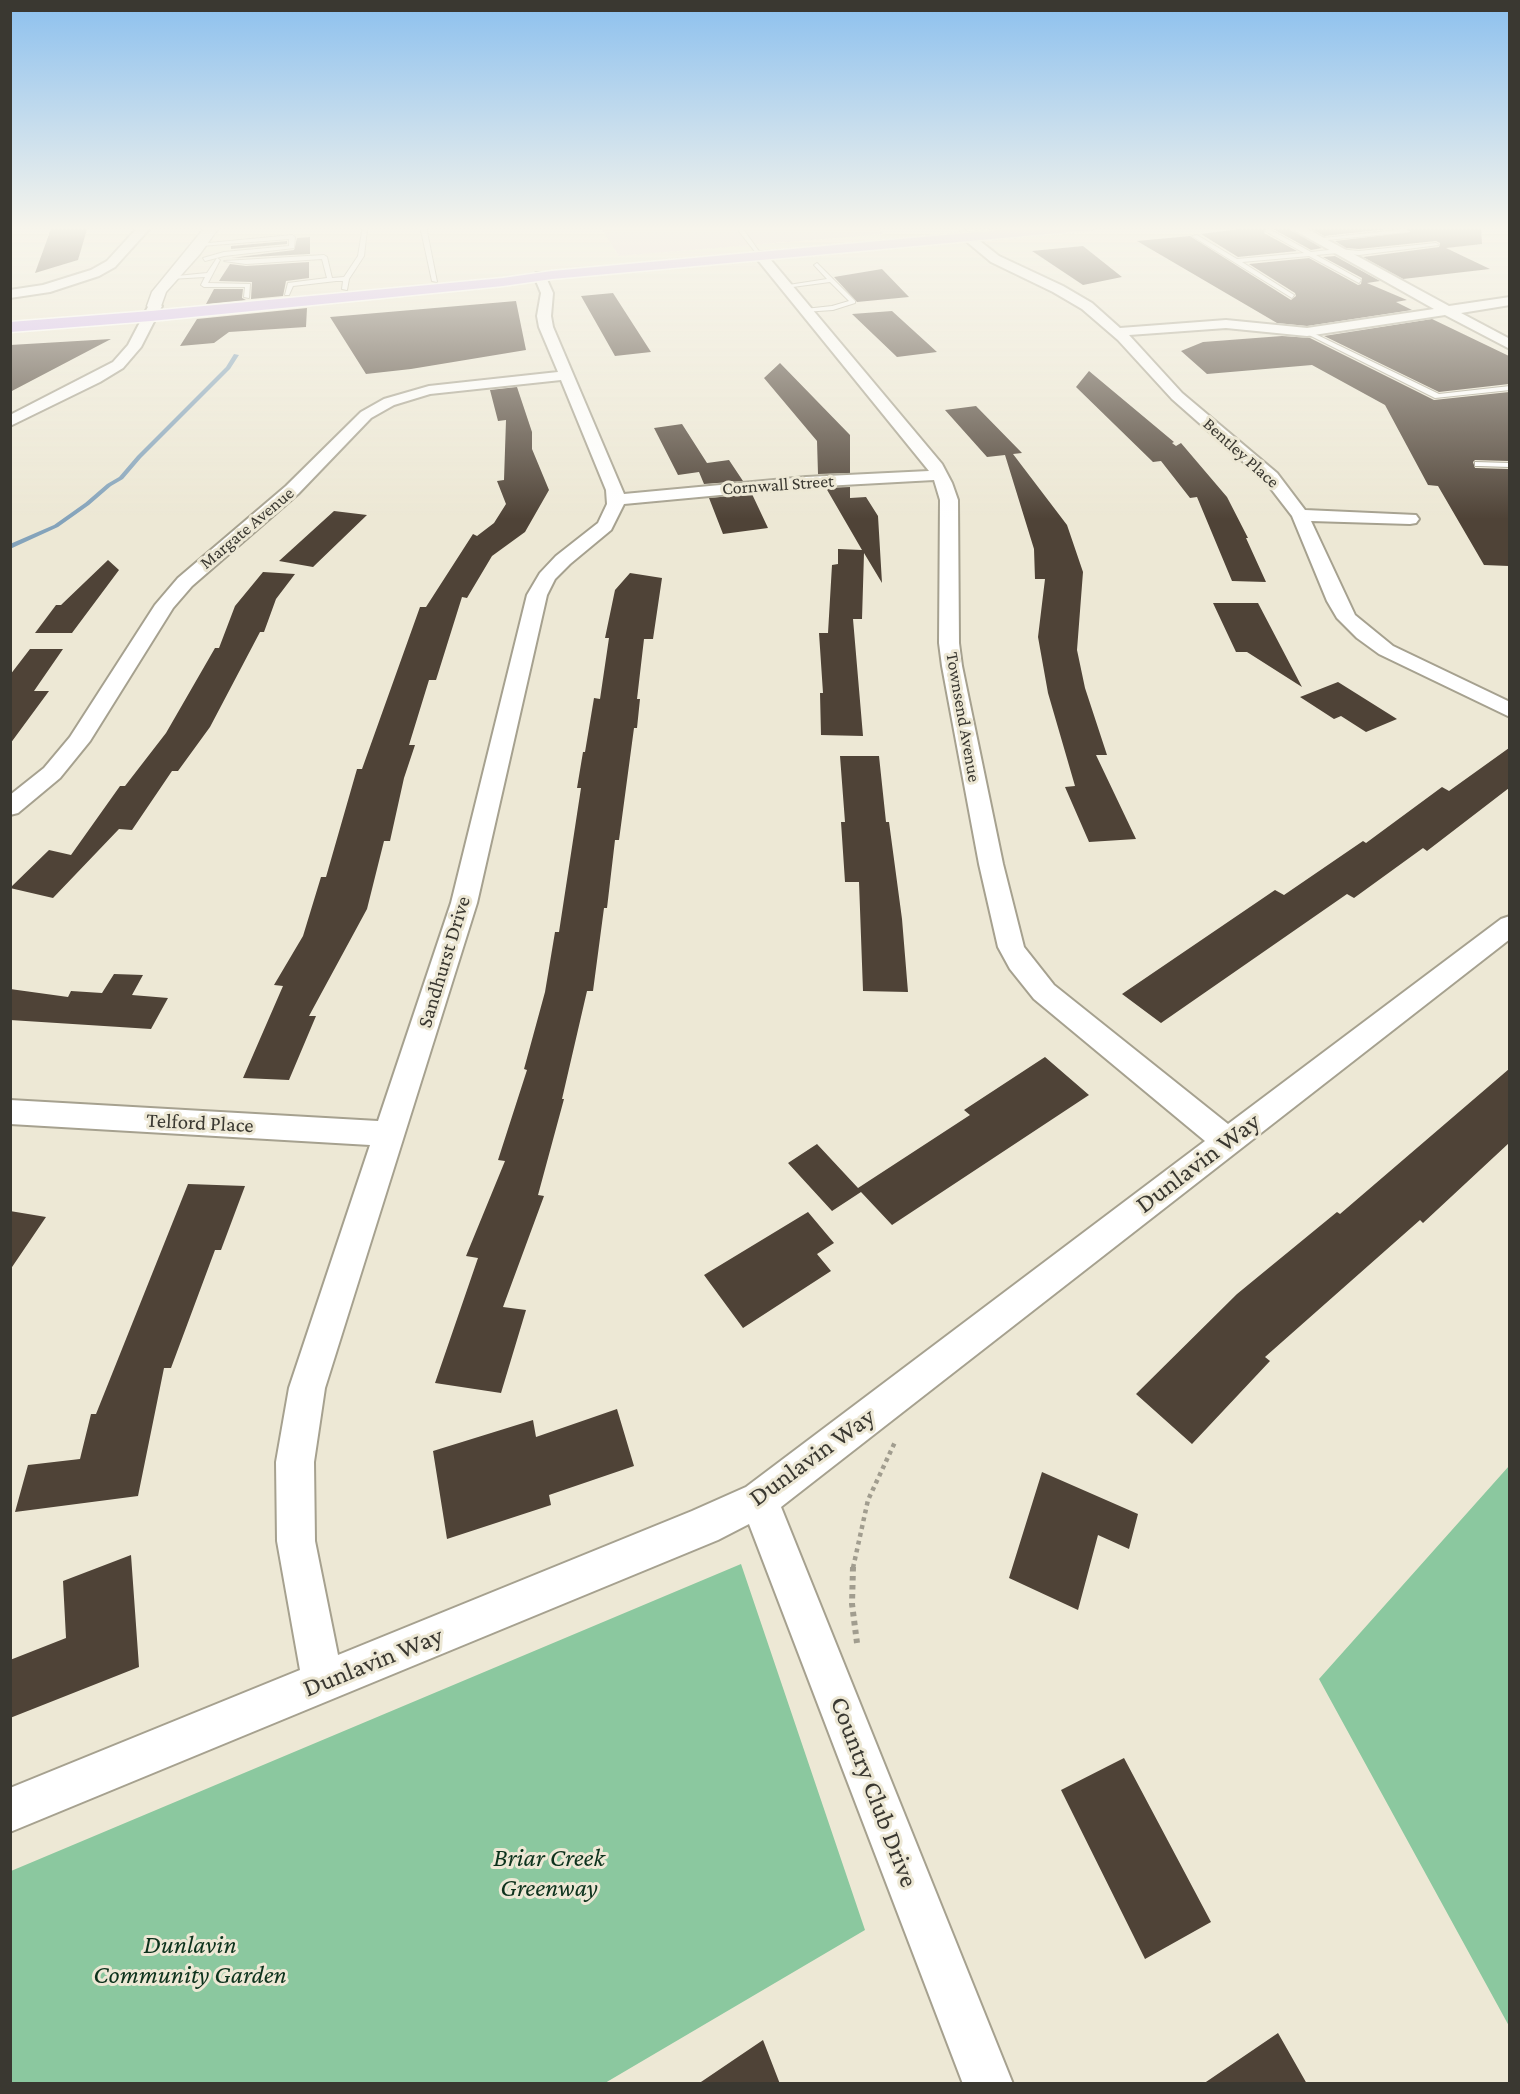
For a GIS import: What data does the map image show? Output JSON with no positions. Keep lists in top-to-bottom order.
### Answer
{
  "streets": {
    "street": [
      "Bentley Place",
      "Cornwall Street",
      "Margate Avenue",
      "Townsend Avenue",
      "Sandhurst Drive",
      "Telford Place",
      "Dunlavin Way",
      "Country Club Drive"
    ]
  },
  "crossings": [
    ["Cornwall Street", "Townsend Avenue"],
    ["Cornwall Street", "Sandhurst Drive"],
    ["Townsend Avenue", "Dunlavin Way"],
    ["Sandhurst Drive", "Telford Place"],
    ["Sandhurst Drive", "Dunlavin Way"],
    ["Dunlavin Way", "Country Club Drive"]
  ],
  "parks": ["Briar Creek Greenway", "Dunlavin Community Garden"]
}
